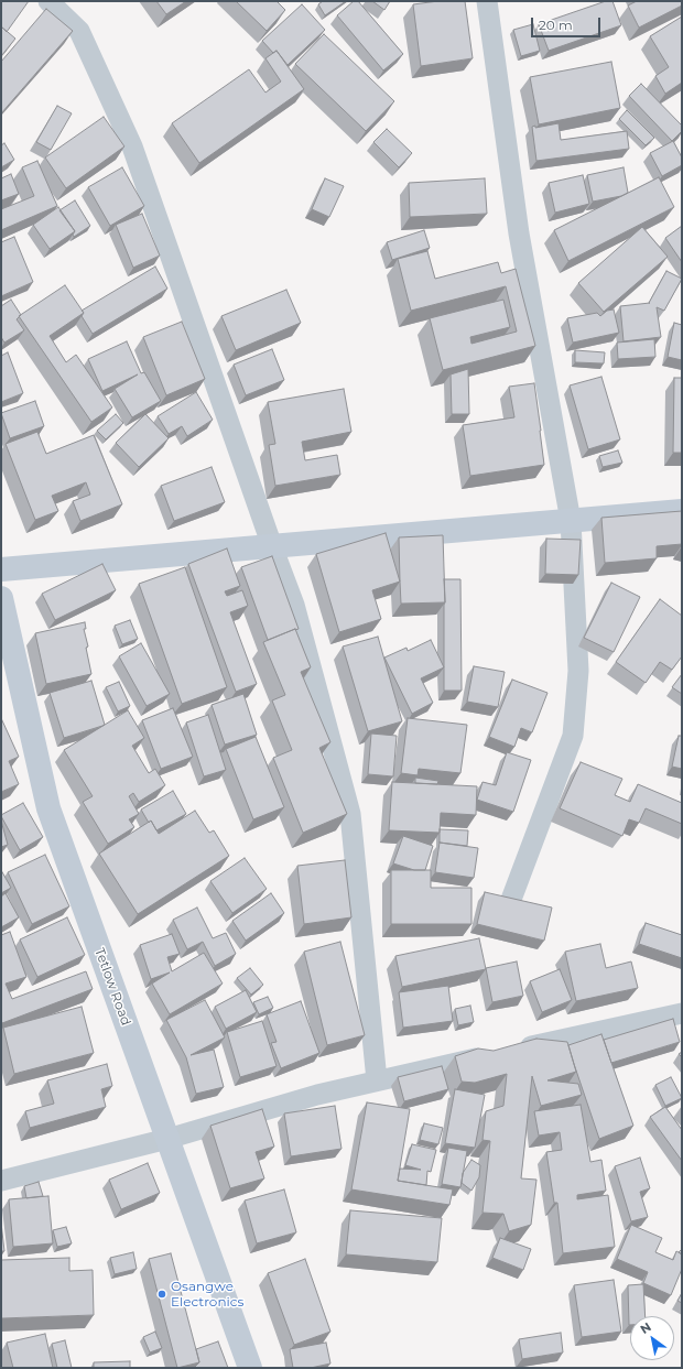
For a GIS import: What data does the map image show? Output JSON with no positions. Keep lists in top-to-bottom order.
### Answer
{
  "streets": {
    "street": ["Tetlow Road"]
  },
  "places": ["Osangwe Electronics"],
  "scale_bar": "20 m",
  "north": "top left"
}
